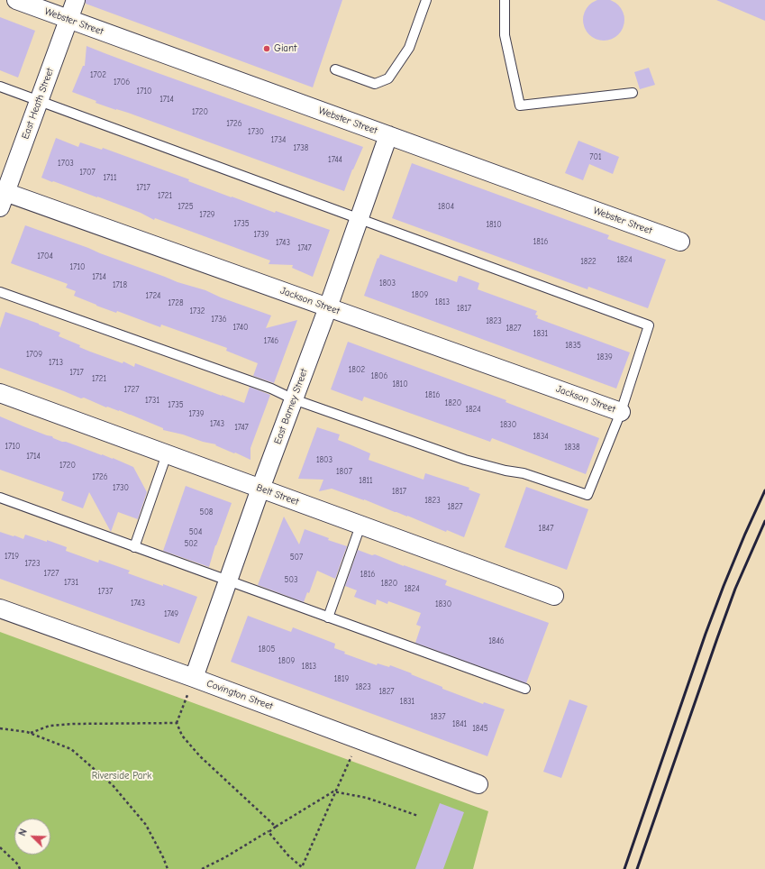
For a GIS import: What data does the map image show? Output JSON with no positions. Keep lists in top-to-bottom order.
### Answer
{
  "streets": {
    "street": [
      "Webster Street",
      "East Heath Street",
      "Jackson Street",
      "East Barney Street",
      "Belt Street",
      "Covington Street"
    ]
  },
  "crossings": [
    ["Webster Street", "East Heath Street"],
    ["Webster Street", "East Barney Street"],
    ["East Heath Street", "Jackson Street"],
    ["Jackson Street", "East Barney Street"],
    ["East Barney Street", "Belt Street"],
    ["East Barney Street", "Covington Street"]
  ],
  "parks": ["Riverside Park"],
  "places": ["Giant"],
  "house_numbers": [
    "1702",
    "1706",
    "1710",
    "1714",
    "1720",
    "1726",
    "1730",
    "1734",
    "1738",
    "701",
    "1744",
    "1703",
    "1707",
    "1711",
    "1717",
    "1721",
    "1725",
    "1804",
    "1729",
    "1735",
    "1810",
    "1739",
    "1816",
    "1743",
    "1747",
    "1704",
    "1824",
    "1822",
    "1710",
    "1714",
    "1803",
    "1718",
    "1809",
    "1724",
    "1813",
    "1728",
    "1817",
    "1732",
    "1736",
    "1823",
    "1740",
    "1827",
    "1831",
    "1746",
    "1835",
    "1709",
    "1839",
    "1713",
    "1802",
    "1717",
    "1806",
    "1721",
    "1810",
    "1727",
    "1816",
    "1731",
    "1820",
    "1735",
    "1824",
    "1739",
    "1743",
    "1830",
    "1747",
    "1834",
    "1710",
    "1838",
    "1714",
    "1803",
    "1720",
    "1807",
    "1726",
    "1811",
    "1730",
    "1817",
    "1823",
    "1827",
    "508",
    "1847",
    "504",
    "502",
    "1719",
    "507",
    "1723",
    "1727",
    "1816",
    "503",
    "1731",
    "1820",
    "1824",
    "1737",
    "1743",
    "1830",
    "1749",
    "1846",
    "1805",
    "1809",
    "1813",
    "1819",
    "1823",
    "1827",
    "1831",
    "1837",
    "1841",
    "1845"
  ],
  "north": "top left"
}
